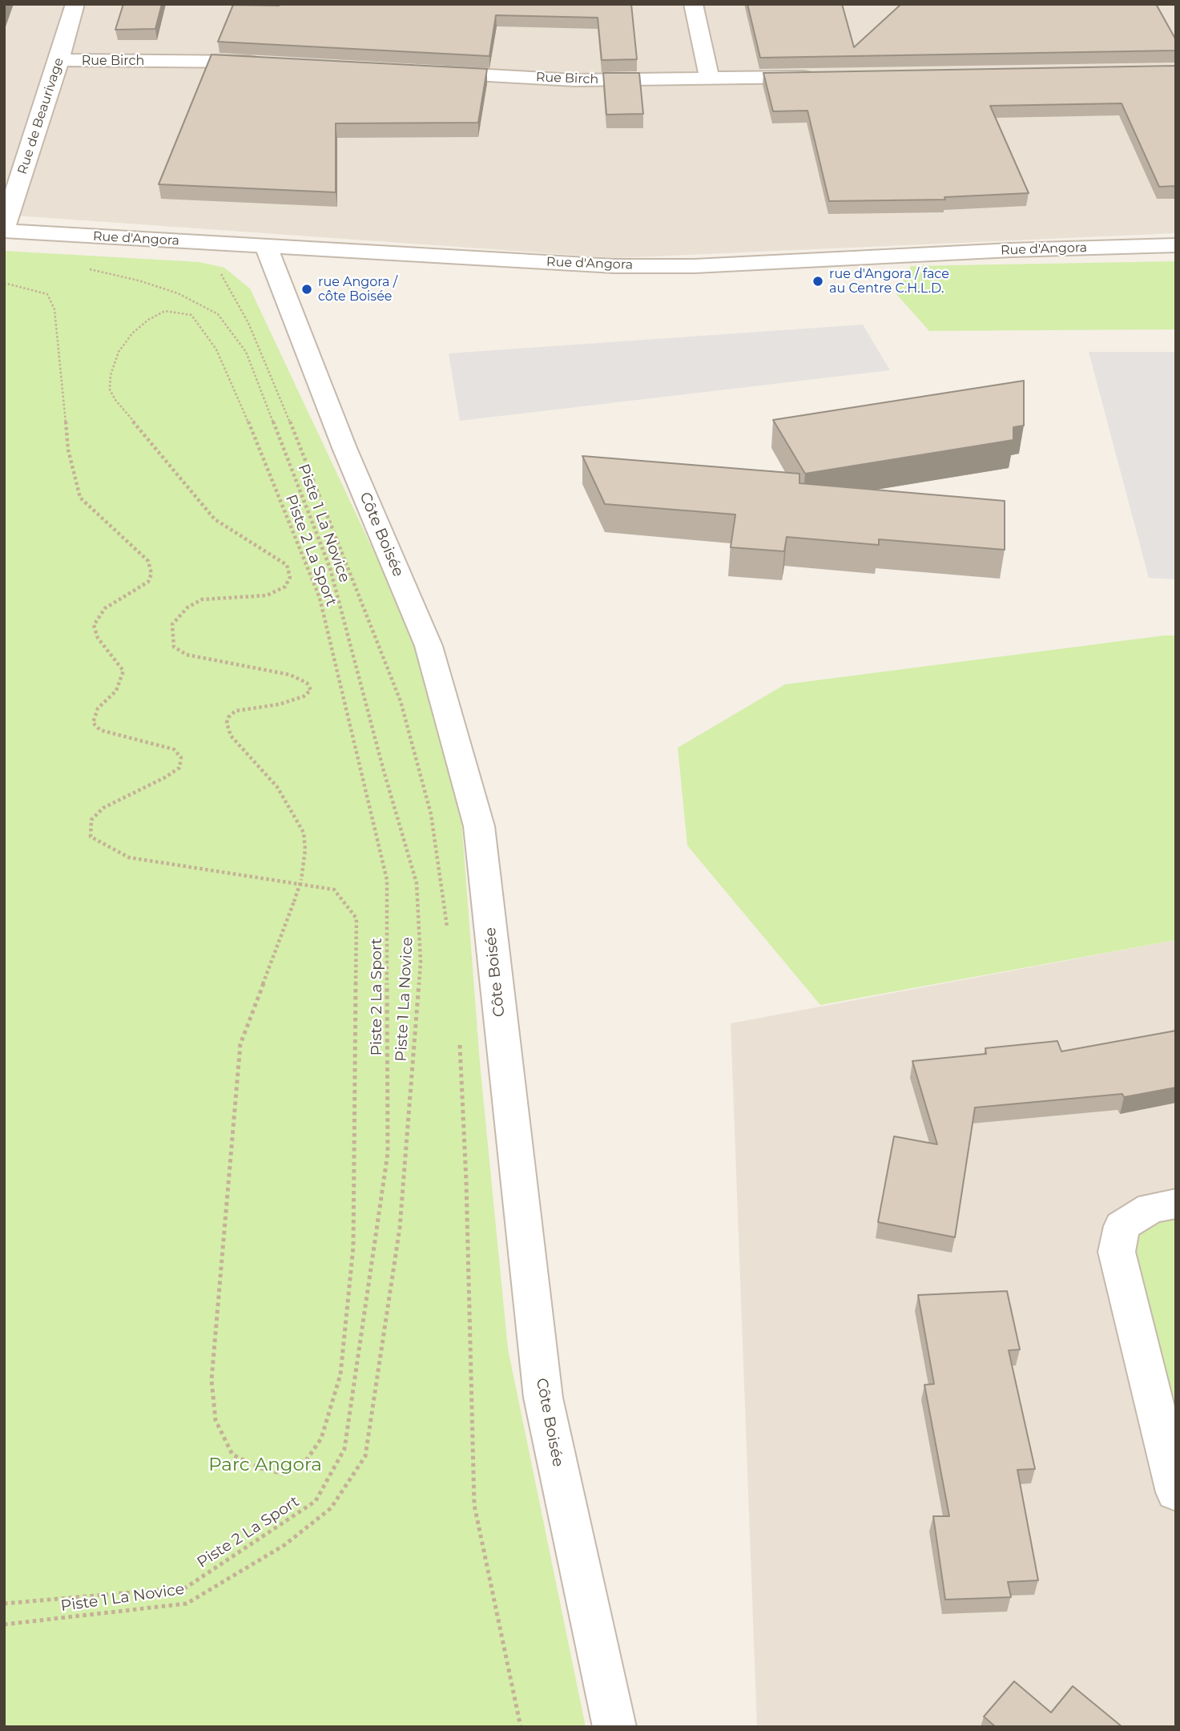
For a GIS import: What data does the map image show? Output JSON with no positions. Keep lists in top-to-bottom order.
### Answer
{
  "streets": {
    "street": [
      "Rue Birch",
      "Rue de Beaurivage",
      "Rue d'Angora",
      "Côte Boisée"
    ],
    "path": ["Piste 1 La Novice", "Piste 2 La Sport"]
  },
  "crossings": [
    ["Rue Birch", "Rue de Beaurivage"],
    ["Rue de Beaurivage", "Rue d'Angora"],
    ["Rue d'Angora", "Côte Boisée"]
  ],
  "parks": ["Parc Angora"],
  "places": ["rue d'Angora / face au Centre C.H.L.D.", "rue Angora / côte Boisée"]
}
